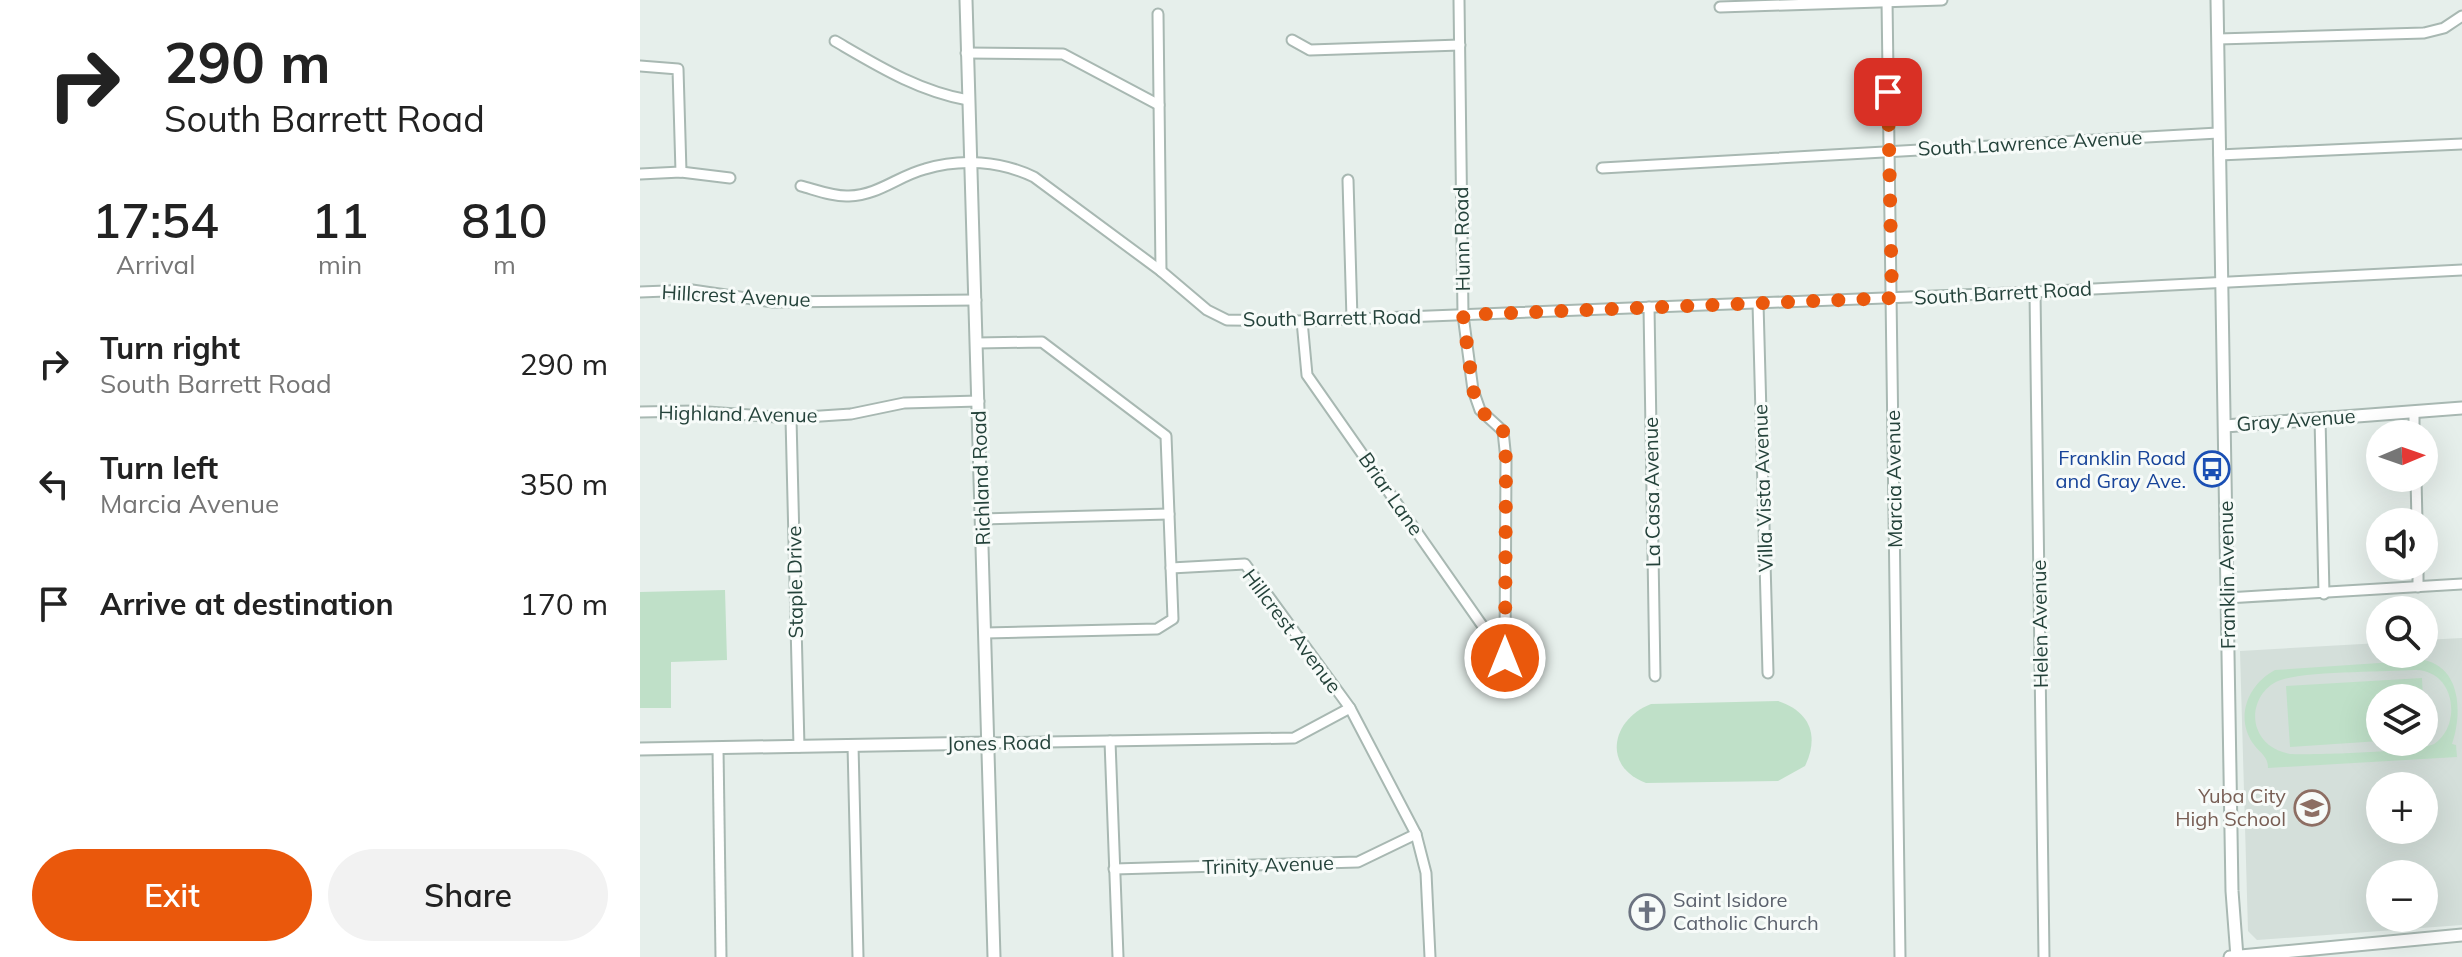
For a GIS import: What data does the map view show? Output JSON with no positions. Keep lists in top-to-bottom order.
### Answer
{
  "streets": {
    "street": [
      "South Lawrence Avenue",
      "Hunn Road",
      "South Barrett Road",
      "Hillcrest Avenue",
      "Highland Avenue",
      "Gray Avenue",
      "Richland Road",
      "Marcia Avenue",
      "Villa Vista Avenue",
      "La Casa Avenue",
      "Briar Lane",
      "Franklin Avenue",
      "Staple Drive",
      "Helen Avenue",
      "Jones Road",
      "Trinity Avenue"
    ]
  },
  "crossings": [
    ["South Lawrence Avenue", "Marcia Avenue"],
    ["South Lawrence Avenue", "Franklin Avenue"],
    ["Hunn Road", "South Barrett Road"],
    ["Hunn Road", "Briar Lane"],
    ["South Barrett Road", "Richland Road"],
    ["South Barrett Road", "Marcia Avenue"],
    ["South Barrett Road", "Villa Vista Avenue"],
    ["South Barrett Road", "La Casa Avenue"],
    ["South Barrett Road", "Briar Lane"],
    ["South Barrett Road", "Franklin Avenue"],
    ["South Barrett Road", "Helen Avenue"],
    ["Hillcrest Avenue", "Richland Road"],
    ["Hillcrest Avenue", "Jones Road"],
    ["Hillcrest Avenue", "Trinity Avenue"],
    ["Highland Avenue", "Richland Road"],
    ["Highland Avenue", "Staple Drive"],
    ["Gray Avenue", "Franklin Avenue"],
    ["Richland Road", "Jones Road"],
    ["Staple Drive", "Jones Road"]
  ],
  "places": {
    "bus stop": ["Franklin Road and Gray Ave."],
    "school or university": ["Yuba City High School"],
    "church": ["Saint Isidore Catholic Church"]
  },
  "north": "right",
  "page": {
    "turn": ["290 m", "South Barrett Road"],
    "eta": [
      "17:54",
      "Arrival",
      "11",
      "min",
      "810",
      "m"
    ],
    "list": [
      {
        "name": "Turn right",
        "note": "South Barrett Road",
        "value": "290 m"
      },
      {
        "name": "Turn left",
        "note": "Marcia Avenue",
        "value": "350 m"
      },
      {
        "name": "Arrive at destination",
        "value": "170 m"
      }
    ],
    "map_buttons": ["+", "−"],
    "buttons": ["Exit", "Share"]
  }
}
